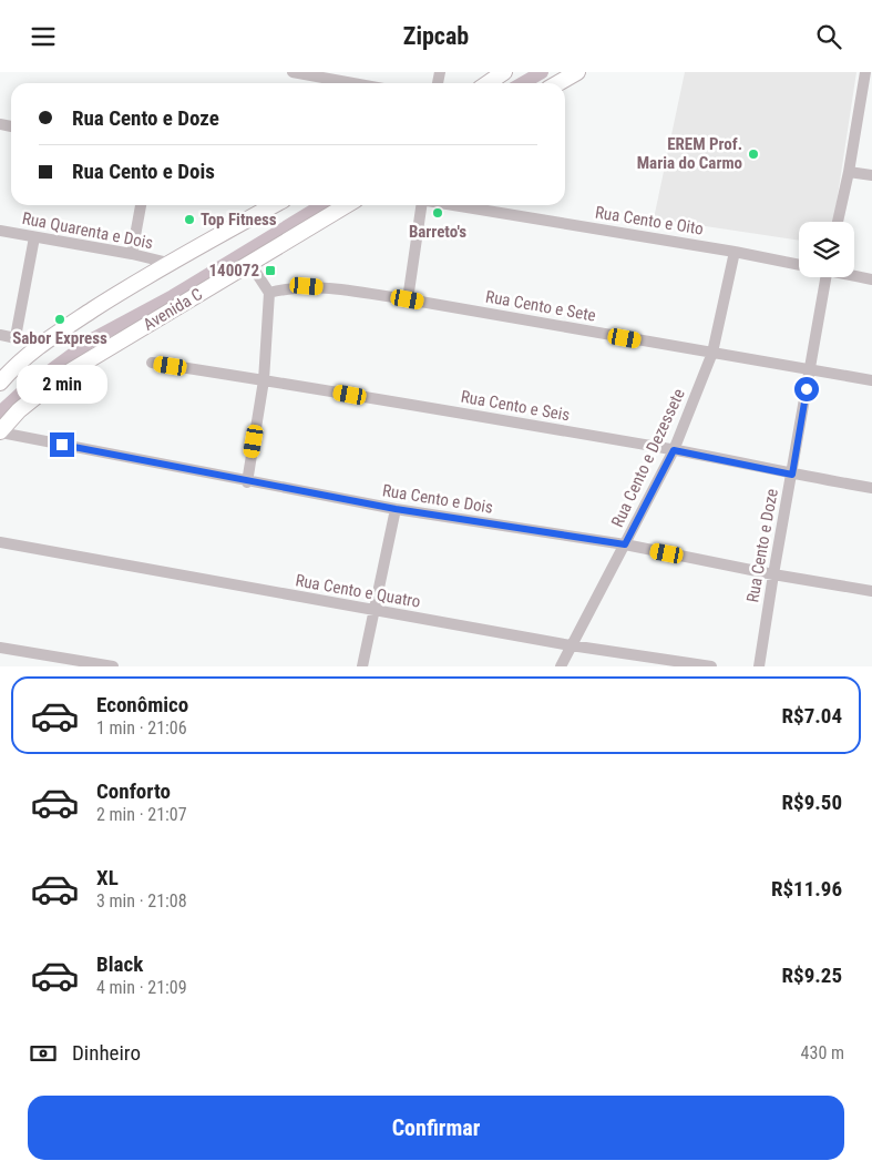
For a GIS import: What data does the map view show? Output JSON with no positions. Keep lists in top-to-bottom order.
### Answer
{
  "streets": {
    "main road": ["Avenida C"],
    "street": [
      "Rua Cento e Oito",
      "Rua Quarenta e Dois",
      "Rua Cento e Sete",
      "Rua Cento e Seis",
      "Rua Cento e Dezessete",
      "Rua Cento e Dois",
      "Rua Cento e Doze",
      "Rua Cento e Quatro"
    ]
  },
  "crossings": [
    ["Rua Cento e Oito", "Rua Cento e Dezessete"],
    ["Rua Cento e Sete", "Rua Cento e Dezessete"],
    ["Rua Cento e Sete", "Rua Cento e Doze"],
    ["Avenida C", "Rua Cento e Dois"],
    ["Rua Cento e Seis", "Rua Cento e Dezessete"],
    ["Rua Cento e Seis", "Rua Cento e Doze"],
    ["Rua Cento e Dezessete", "Rua Cento e Dois"],
    ["Rua Cento e Dezessete", "Rua Cento e Quatro"],
    ["Rua Cento e Dois", "Rua Cento e Doze"]
  ],
  "places": {
    "other": [
      "EREM Prof. Maria do Carmo",
      "Barreto's",
      "Top Fitness",
      "Sabor Express"
    ],
    "transit": ["140072"]
  },
  "page": {
    "header": "Zipcab",
    "banner": ["Rua Cento e Doze", "Rua Cento e Dois"],
    "bubble": "2 min",
    "list": [
      {
        "name": "Econômico",
        "note": "1 min · 21:06",
        "value": "R$7.04"
      },
      {
        "name": "Conforto",
        "note": "2 min · 21:07",
        "value": "R$9.50"
      },
      {
        "name": "XL",
        "note": "3 min · 21:08",
        "value": "R$11.96"
      },
      {
        "name": "Black",
        "note": "4 min · 21:09",
        "value": "R$9.25"
      }
    ],
    "pay": ["Dinheiro", "430 m"],
    "buttons": "Confirmar"
  }
}
